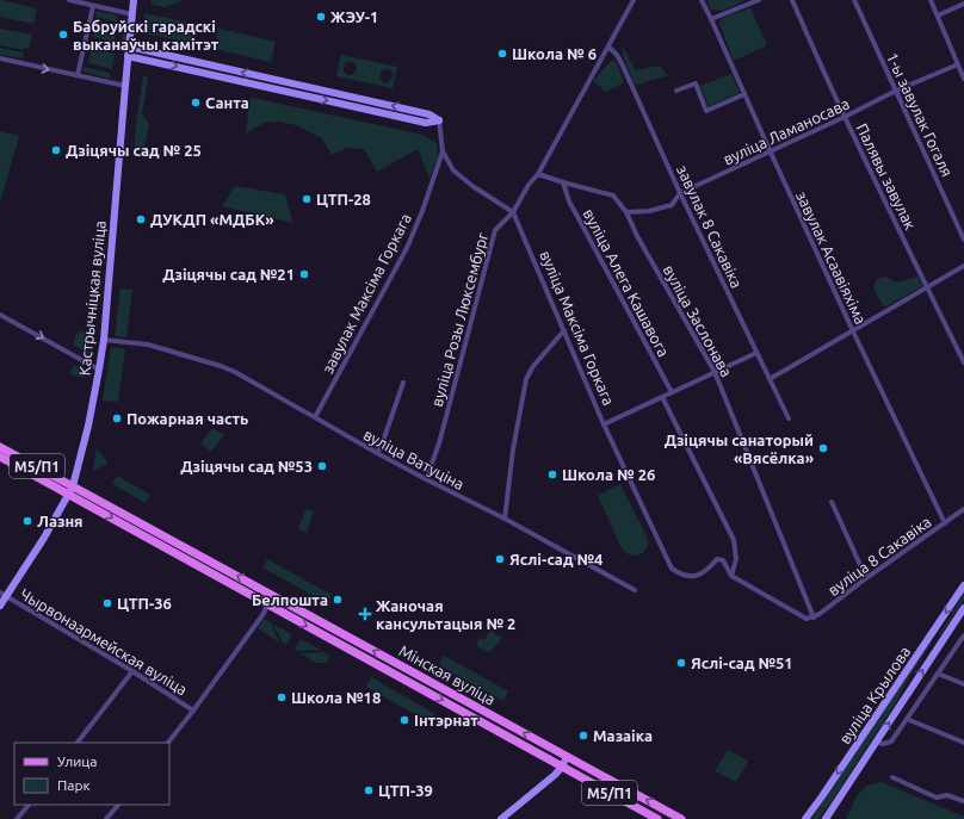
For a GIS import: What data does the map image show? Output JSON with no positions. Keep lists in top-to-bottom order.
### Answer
{
  "streets": {
    "main road": [
      "Кастрычніцкая вуліца",
      "М5/П1",
      "Мінская вуліца",
      "вуліца Крылова"
    ],
    "street": [
      "1-ы завулак Гогаля",
      "вуліца Ламаносава",
      "Палявы завулак",
      "завулак 8 Сакавіка",
      "завулак Асаавіяхіма",
      "вуліца Алега Кашавога",
      "завулак Максіма Горкага",
      "вуліца Розы Люксембург",
      "вуліца Заслонава",
      "вуліца Максіма Горкага",
      "вуліца Ватуціна",
      "вуліца 8 Сакавіка",
      "Чырвонаармейская вуліца"
    ]
  },
  "crossings": [
    ["1-ы завулак Гогаля", "вуліца Ламаносава"],
    ["вуліца Ламаносава", "Палявы завулак"],
    ["вуліца Ламаносава", "завулак 8 Сакавіка"],
    ["вуліца Ламаносава", "завулак Асаавіяхіма"],
    ["вуліца Ламаносава", "вуліца Заслонава"],
    ["завулак 8 Сакавіка", "вуліца Розы Люксембург"],
    ["завулак Асаавіяхіма", "вуліца 8 Сакавіка"],
    ["вуліца Алега Кашавога", "вуліца Заслонава"],
    ["завулак Максіма Горкага", "вуліца Ватуціна"],
    ["Кастрычніцкая вуліца", "вуліца Ватуціна"],
    ["Кастрычніцкая вуліца", "Чырвонаармейская вуліца"],
    ["Кастрычніцкая вуліца", "Мінская вуліца"],
    ["вуліца Розы Люксембург", "вуліца Заслонава"],
    ["вуліца Розы Люксембург", "вуліца Максіма Горкага"],
    ["вуліца Розы Люксембург", "вуліца Ватуціна"],
    ["вуліца Заслонава", "вуліца 8 Сакавіка"],
    ["вуліца Максіма Горкага", "вуліца 8 Сакавіка"]
  ],
  "places": {
    "other": [
      "ЖЭУ-1",
      "Бабруйскі гарадскі выканаўчы камітэт",
      "Школа № 6",
      "Санта",
      "Дзіцячы сад № 25",
      "ЦТП-28",
      "ДУКДП «МДБК»",
      "Дзіцячы сад №21",
      "Пожарная часть",
      "Дзіцячы санаторый «Вясёлка»",
      "Дзіцячы сад №53",
      "Школа № 26",
      "Лазня",
      "Яслі-сад №4",
      "Белпошта",
      "ЦТП-36",
      "Яслі-сад №51",
      "Школа №18",
      "Інтэрнат",
      "Мазаіка",
      "ЦТП-39"
    ],
    "health": ["Жаночая кансультацыя № 2"]
  },
  "legend": ["Улица", "Парк"]
}
